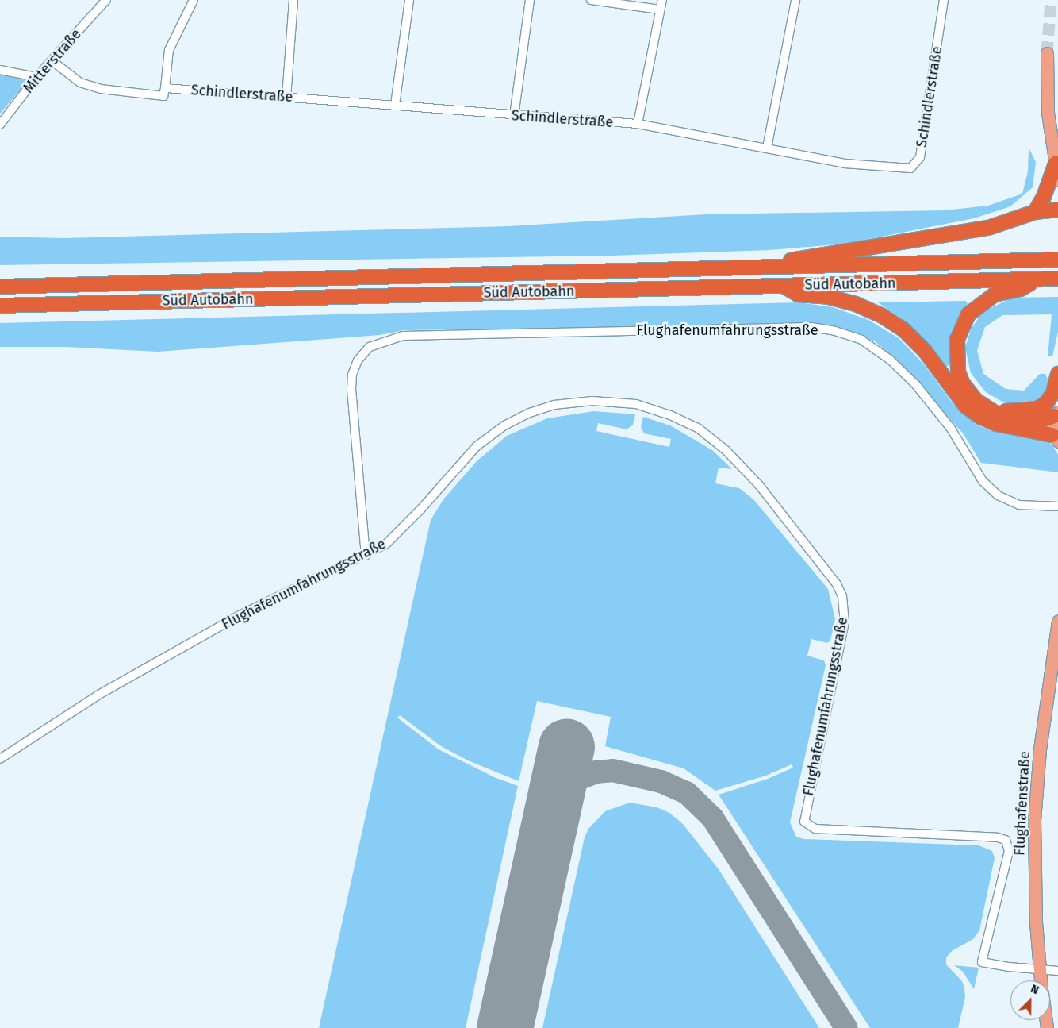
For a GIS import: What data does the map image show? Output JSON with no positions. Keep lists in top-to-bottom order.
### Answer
{
  "streets": {
    "highway": ["Süd Autobahn"],
    "main road": ["Flughafenstraße"],
    "street": ["Mitterstraße", "Schindlerstraße", "Flughafenumfahrungsstraße"]
  },
  "crossings": [
    ["Flughafenumfahrungsstraße", "Flughafenstraße"]
  ],
  "north": "top right"
}
